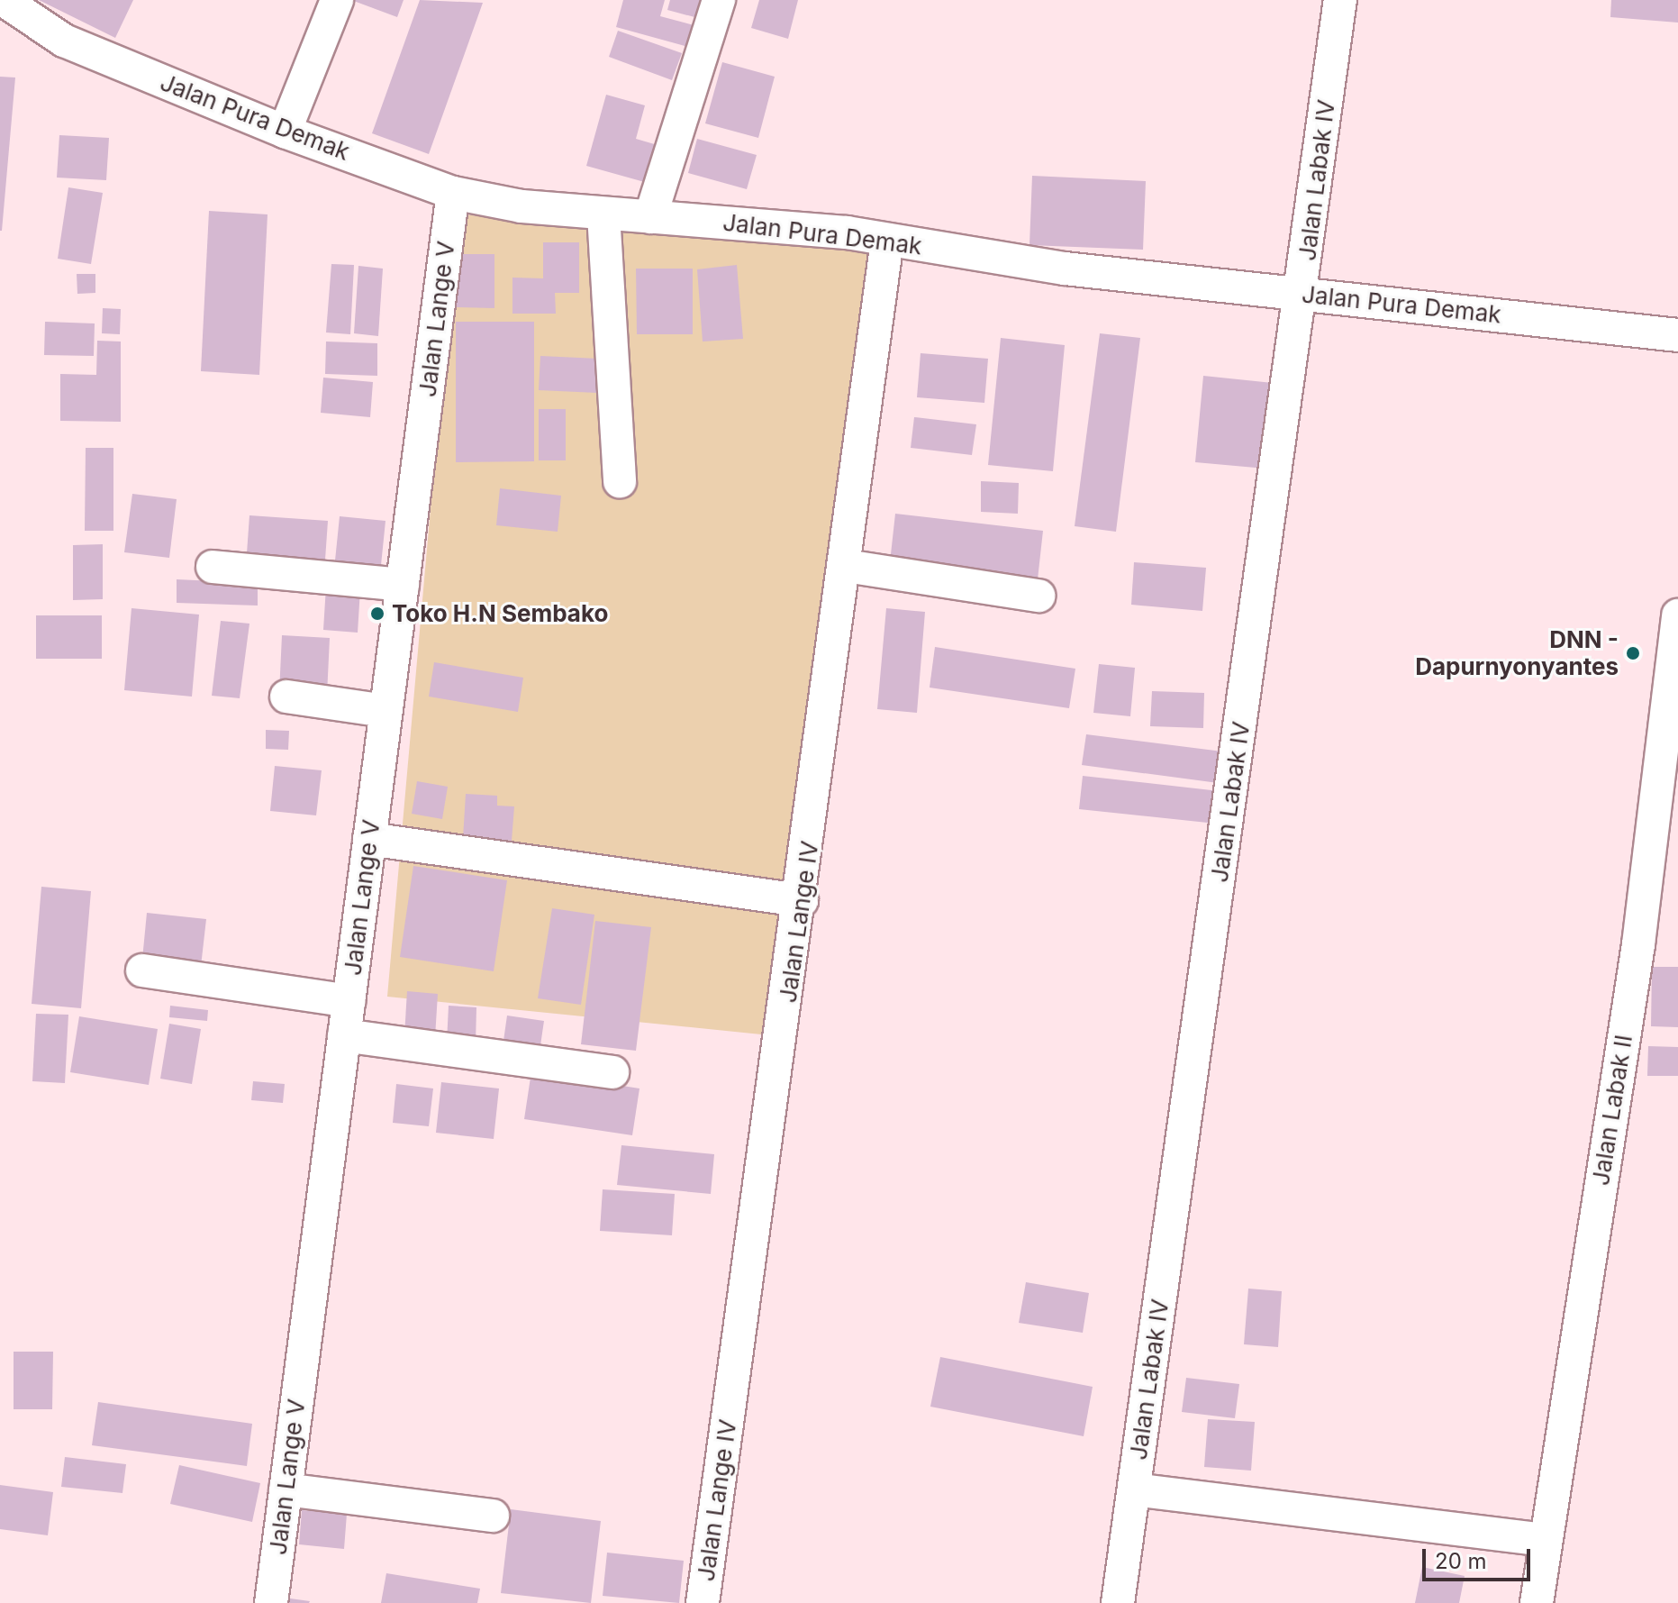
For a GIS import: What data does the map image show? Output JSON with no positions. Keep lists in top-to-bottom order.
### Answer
{
  "streets": {
    "street": [
      "Jalan Pura Demak",
      "Jalan Labak IV",
      "Jalan Lange V",
      "Jalan Lange IV",
      "Jalan Labak II"
    ]
  },
  "crossings": [
    ["Jalan Pura Demak", "Jalan Labak IV"],
    ["Jalan Pura Demak", "Jalan Lange V"],
    ["Jalan Pura Demak", "Jalan Lange IV"]
  ],
  "places": ["Toko H.N Sembako", "DNN - Dapurnyonyantes"],
  "scale_bar": "20 m"
}
